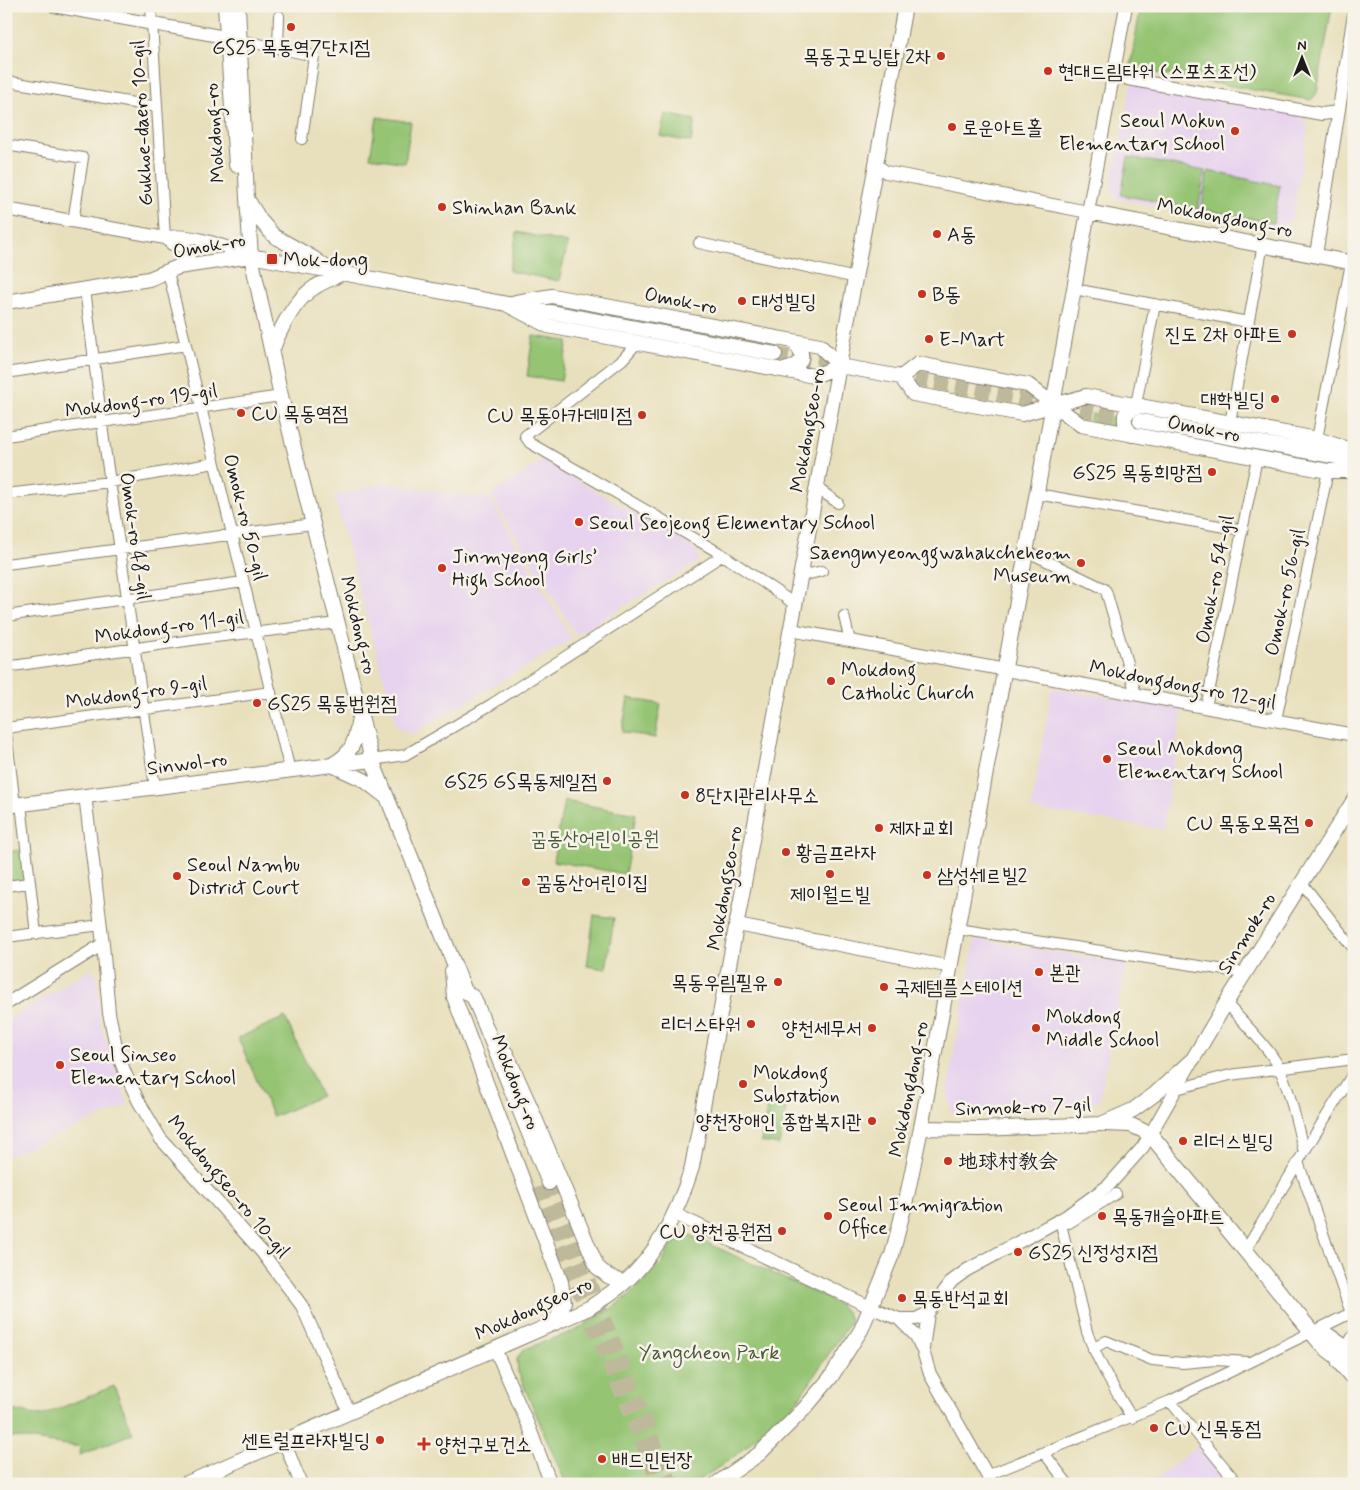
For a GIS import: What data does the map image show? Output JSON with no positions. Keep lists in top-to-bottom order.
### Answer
{
  "streets": {
    "main road": [
      "Mokdong-ro",
      "Mokdongdong-ro",
      "Omok-ro",
      "Mokdongseo-ro",
      "Sinwol-ro",
      "Sinmok-ro",
      "Sinmok-ro 7-gil"
    ],
    "street": [
      "Gukhoe-daero 10-gil",
      "Mokdong-ro 19-gil",
      "Omok-ro 50-gil",
      "Omok-ro 48-gil",
      "Omok-ro 54-gil",
      "Omok-ro 56-gil",
      "Mokdong-ro 11-gil",
      "Mokdongdong-ro 12-gil",
      "Mokdong-ro 9-gil",
      "Mokdongseo-ro 10-gil"
    ]
  },
  "crossings": [
    ["Mokdong-ro", "Omok-ro"],
    ["Mokdong-ro", "Mokdong-ro 19-gil"],
    ["Mokdong-ro", "Mokdong-ro 11-gil"],
    ["Mokdong-ro", "Sinwol-ro"],
    ["Mokdongdong-ro", "Omok-ro"],
    ["Mokdongdong-ro", "Mokdongdong-ro 12-gil"],
    ["Mokdongdong-ro", "Sinmok-ro 7-gil"],
    ["Omok-ro", "Mokdongseo-ro"],
    ["Omok-ro", "Omok-ro 50-gil"],
    ["Omok-ro", "Omok-ro 48-gil"],
    ["Omok-ro", "Omok-ro 54-gil"],
    ["Omok-ro", "Omok-ro 56-gil"],
    ["Mokdong-ro 19-gil", "Omok-ro 50-gil"],
    ["Mokdong-ro 19-gil", "Omok-ro 48-gil"],
    ["Mokdongseo-ro", "Mokdongdong-ro 12-gil"],
    ["Mokdongseo-ro", "Mokdongseo-ro 10-gil"],
    ["Omok-ro 50-gil", "Mokdong-ro 11-gil"],
    ["Omok-ro 50-gil", "Mokdong-ro 9-gil"],
    ["Omok-ro 50-gil", "Sinwol-ro"],
    ["Omok-ro 48-gil", "Mokdong-ro 11-gil"],
    ["Omok-ro 48-gil", "Mokdong-ro 9-gil"],
    ["Omok-ro 48-gil", "Sinwol-ro"],
    ["Omok-ro 54-gil", "Mokdongdong-ro 12-gil"],
    ["Omok-ro 56-gil", "Mokdongdong-ro 12-gil"],
    ["Sinwol-ro", "Mokdongseo-ro 10-gil"],
    ["Sinmok-ro", "Sinmok-ro 7-gil"]
  ],
  "parks": ["꿈동산어린이공원", "Yangcheon Park"],
  "places": {
    "other": [
      "GS25 목동역7단지점",
      "목동굿모닝탑 2차",
      "현대드림타워 (스포츠조선)",
      "로운아트홀",
      "Seoul Mokun Elementary School",
      "Shinhan Bank",
      "A동",
      "B동",
      "대성빌딩",
      "진도 2차 아파트",
      "E-Mart",
      "대학빌딩",
      "CU 목동역점",
      "CU 목동아카데미점",
      "GS25 목동희망점",
      "Seoul Seojeong Elementary School",
      "Saengmyeonggwahakcheheom Museum",
      "Jinmyeong Girls’ High School",
      "Mokdong Catholic Church",
      "GS25 목동법원점",
      "Seoul Mokdong Elementary School",
      "GS25 GS목동제일점",
      "8단지관리사무소",
      "CU 목동오목점",
      "제자교회",
      "황금프라자",
      "제이월드빌",
      "삼성쉐르빌2",
      "Seoul Nambu District Court",
      "꿈동산어린이집",
      "본관",
      "목동우림필유",
      "국제템플스테이션",
      "리더스타워",
      "양천세무서",
      "Mokdong Middle School",
      "Seoul Sinseo Elementary School",
      "Mokdong Substation",
      "양천장애인 종합복지관",
      "리더스빌딩",
      "地球村教会",
      "Seoul Immigration Office",
      "목동캐슬아파트",
      "CU 양천공원점",
      "GS25 신정성지점",
      "목동반석교회",
      "CU 신목동점",
      "센트럴프라자빌딩",
      "배드민턴장"
    ],
    "transit": ["Mok-dong"],
    "health": ["양천구보건소"]
  },
  "north": "top"
}
